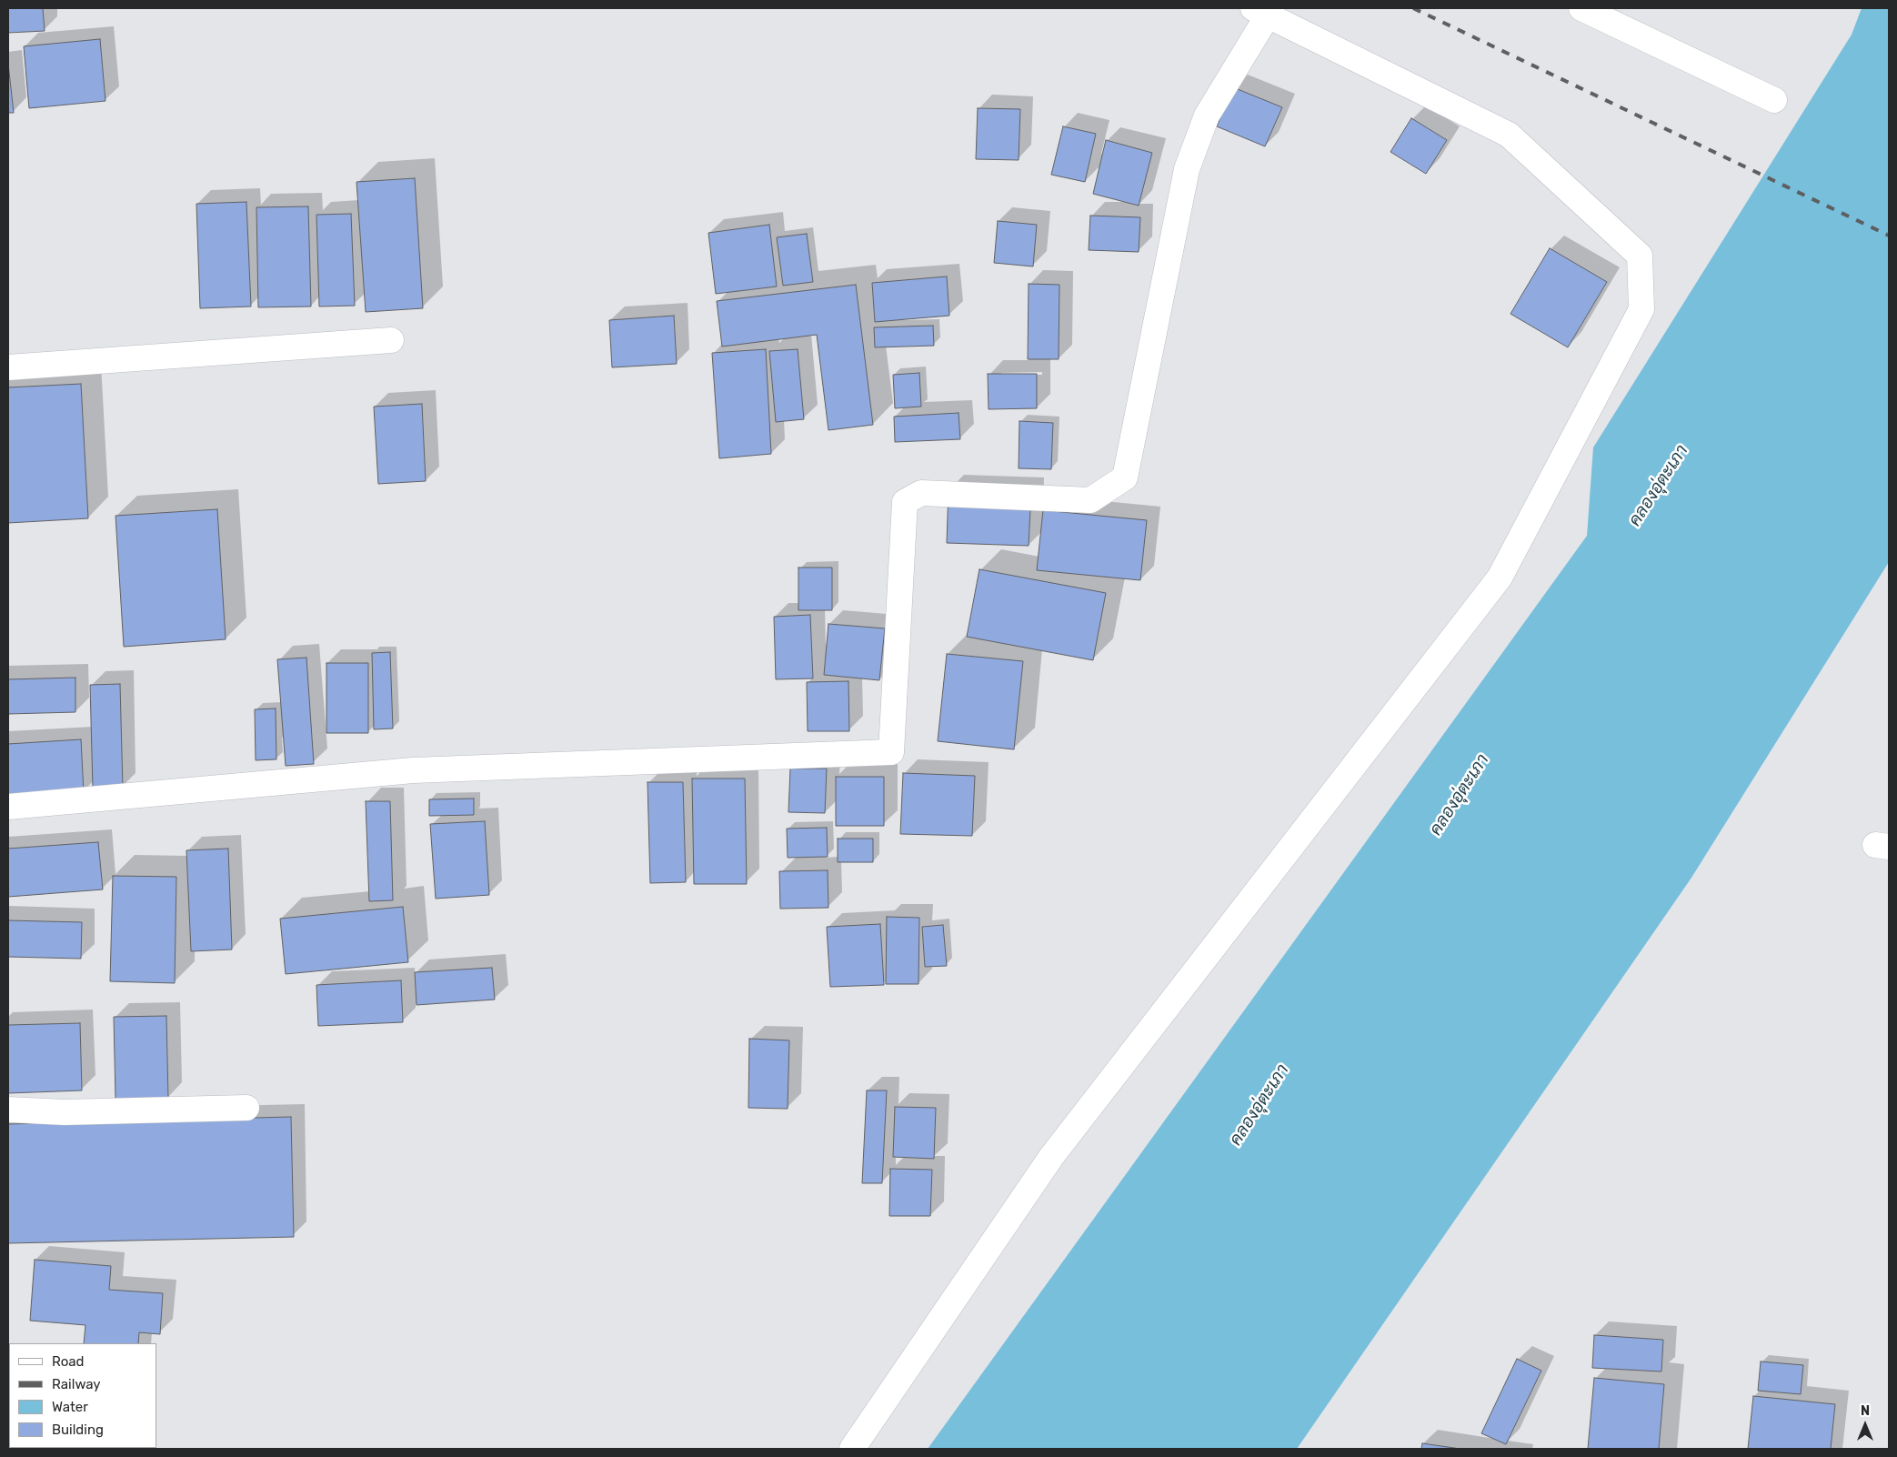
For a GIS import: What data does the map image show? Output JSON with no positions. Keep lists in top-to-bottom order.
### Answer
{
  "water": ["คลองอุ่ตะเภา"],
  "legend": [
    "Road",
    "Railway",
    "Water",
    "Building"
  ],
  "north": "top"
}
